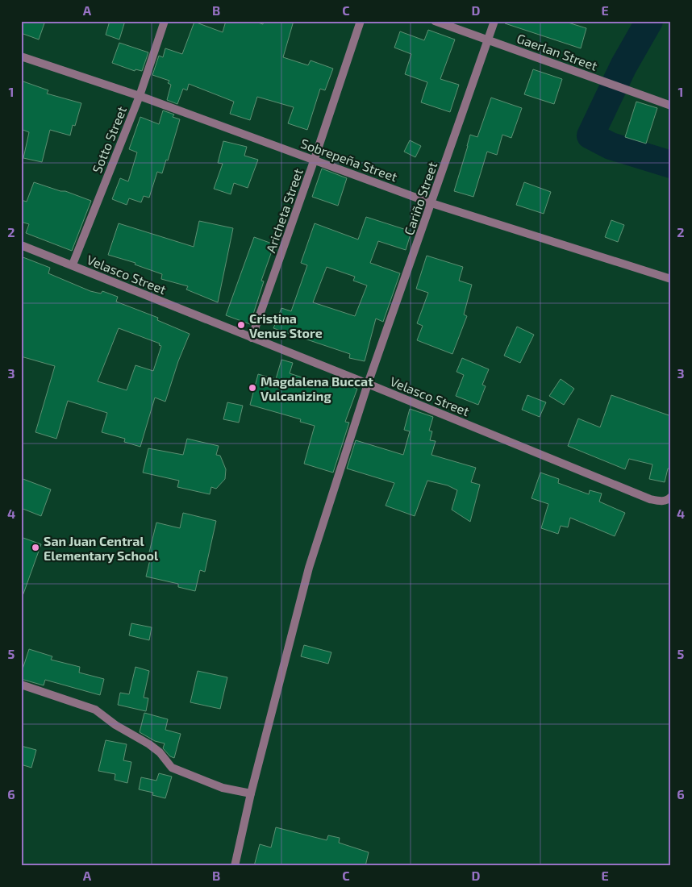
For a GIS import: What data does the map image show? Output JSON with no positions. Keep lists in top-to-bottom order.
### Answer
{
  "streets": {
    "street": [
      "Gaerlan Street",
      "Sotto Street",
      "Sobrepeña Street",
      "Cariño Street",
      "Aricheta Street",
      "Velasco Street"
    ]
  },
  "crossings": [
    ["Gaerlan Street", "Cariño Street"],
    ["Sotto Street", "Sobrepeña Street"],
    ["Sotto Street", "Velasco Street"],
    ["Sobrepeña Street", "Cariño Street"],
    ["Sobrepeña Street", "Aricheta Street"],
    ["Cariño Street", "Velasco Street"],
    ["Aricheta Street", "Velasco Street"]
  ],
  "places": ["Cristina Venus Store", "Magdalena Buccat Vulcanizing", "San Juan Central Elementary School"],
  "grid": {
    "columns": [
      "A",
      "B",
      "C",
      "D",
      "E"
    ],
    "rows": [
      "1",
      "2",
      "3",
      "4",
      "5",
      "6"
    ]
  }
}
